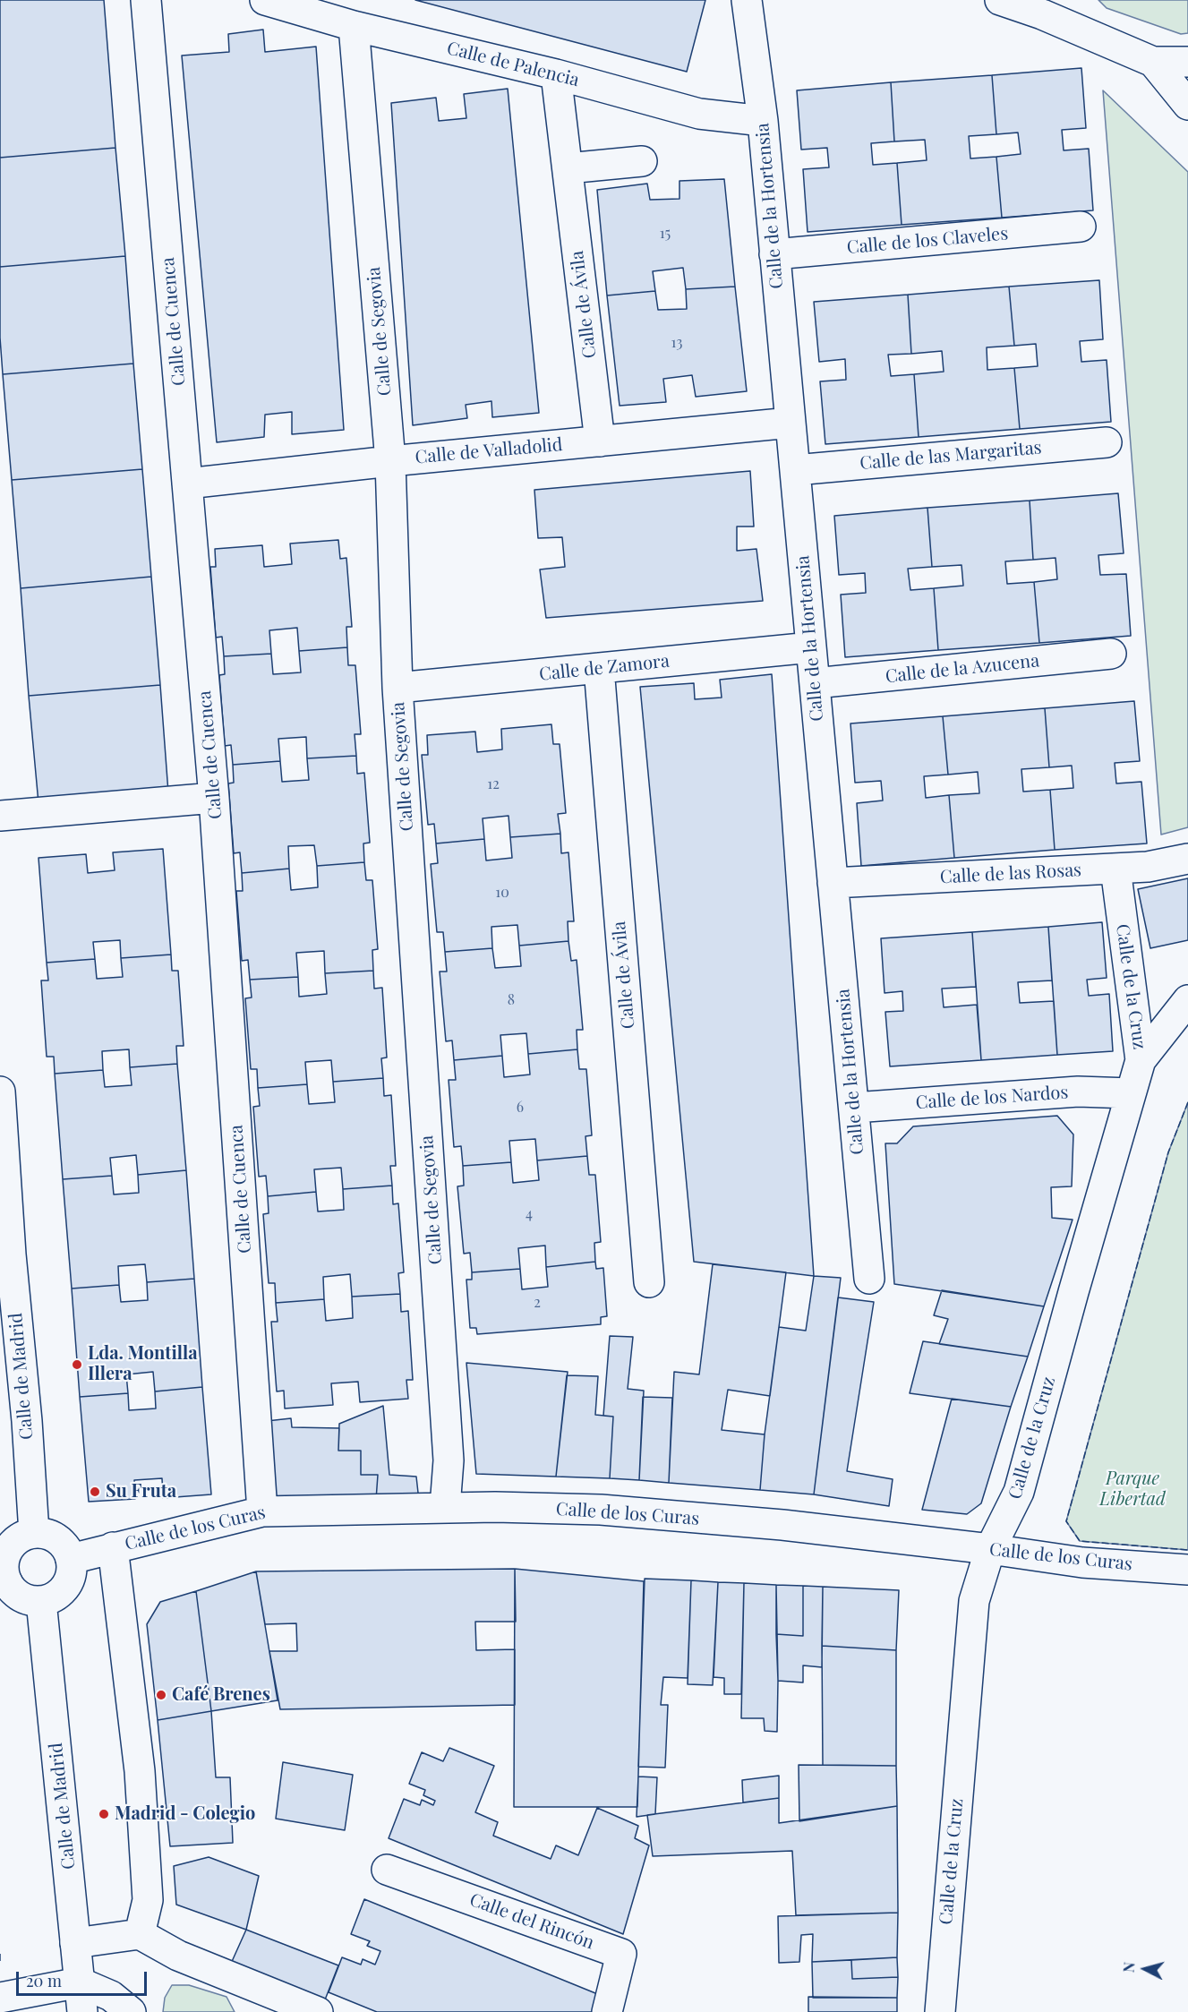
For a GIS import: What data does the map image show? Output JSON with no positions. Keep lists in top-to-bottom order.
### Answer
{
  "streets": {
    "street": [
      "Calle de Palencia",
      "Calle de la Hortensia",
      "Calle de los Claveles",
      "Calle de Ávila",
      "Calle de Cuenca",
      "Calle de Segovia",
      "Calle de Valladolid",
      "Calle de las Margaritas",
      "Calle de Zamora",
      "Calle de la Azucena",
      "Calle de las Rosas",
      "Calle de la Cruz",
      "Calle de los Nardos",
      "Calle de Madrid",
      "Calle de los Curas",
      "Calle del Rincón"
    ]
  },
  "crossings": [
    ["Calle de Palencia", "Calle de la Hortensia"],
    ["Calle de Palencia", "Calle de Ávila"],
    ["Calle de Palencia", "Calle de Segovia"],
    ["Calle de la Hortensia", "Calle de los Claveles"],
    ["Calle de la Hortensia", "Calle de Valladolid"],
    ["Calle de la Hortensia", "Calle de las Margaritas"],
    ["Calle de la Hortensia", "Calle de Zamora"],
    ["Calle de la Hortensia", "Calle de la Azucena"],
    ["Calle de la Hortensia", "Calle de las Rosas"],
    ["Calle de la Hortensia", "Calle de los Nardos"],
    ["Calle de Ávila", "Calle de Valladolid"],
    ["Calle de Ávila", "Calle de Zamora"],
    ["Calle de Cuenca", "Calle de Valladolid"],
    ["Calle de Cuenca", "Calle de los Curas"],
    ["Calle de Segovia", "Calle de Valladolid"],
    ["Calle de Segovia", "Calle de Zamora"],
    ["Calle de Segovia", "Calle de los Curas"],
    ["Calle de las Rosas", "Calle de la Cruz"],
    ["Calle de la Cruz", "Calle de los Nardos"],
    ["Calle de la Cruz", "Calle de los Curas"],
    ["Calle de Madrid", "Calle de los Curas"]
  ],
  "parks": ["Parque Libertad"],
  "places": [
    "Lda. Montilla Illera",
    "Su Fruta",
    "Café Brenes",
    "Madrid - Colegio"
  ],
  "house_numbers": [
    "15",
    "13",
    "12",
    "10",
    "8",
    "6",
    "4",
    "2"
  ],
  "scale_bar": "20 m",
  "north": "left"
}
